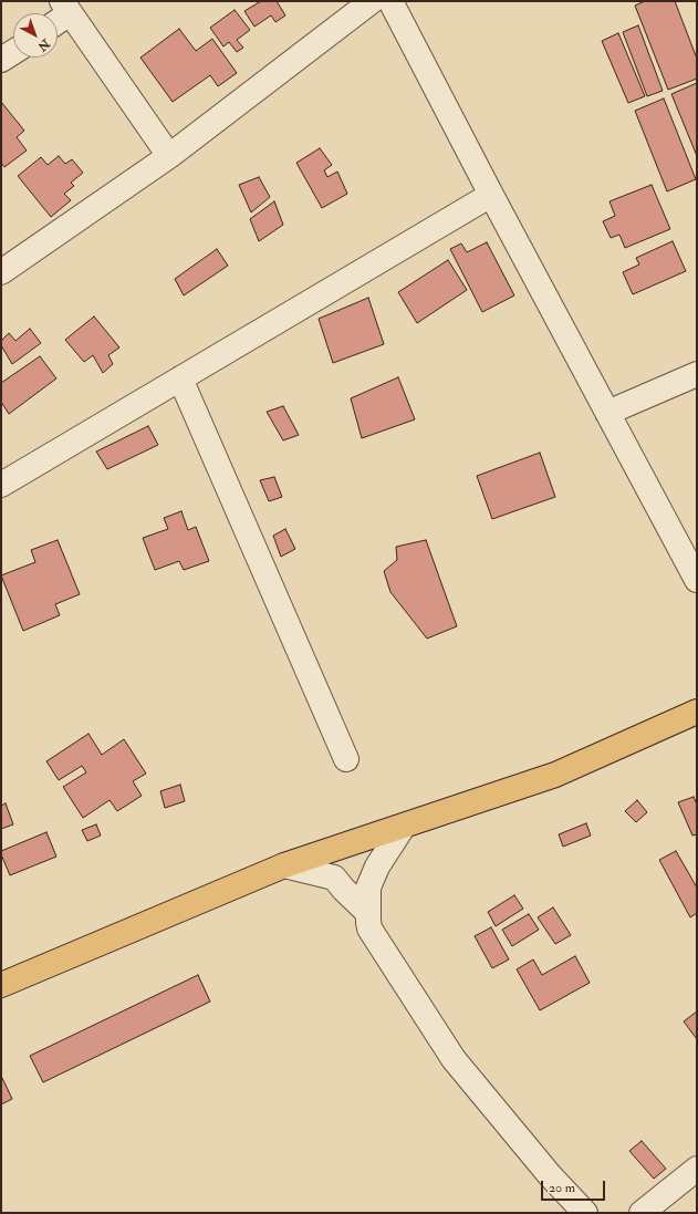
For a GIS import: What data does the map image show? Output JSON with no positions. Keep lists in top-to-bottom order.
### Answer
{
  "scale_bar": "20 m",
  "north": "bottom right"
}
